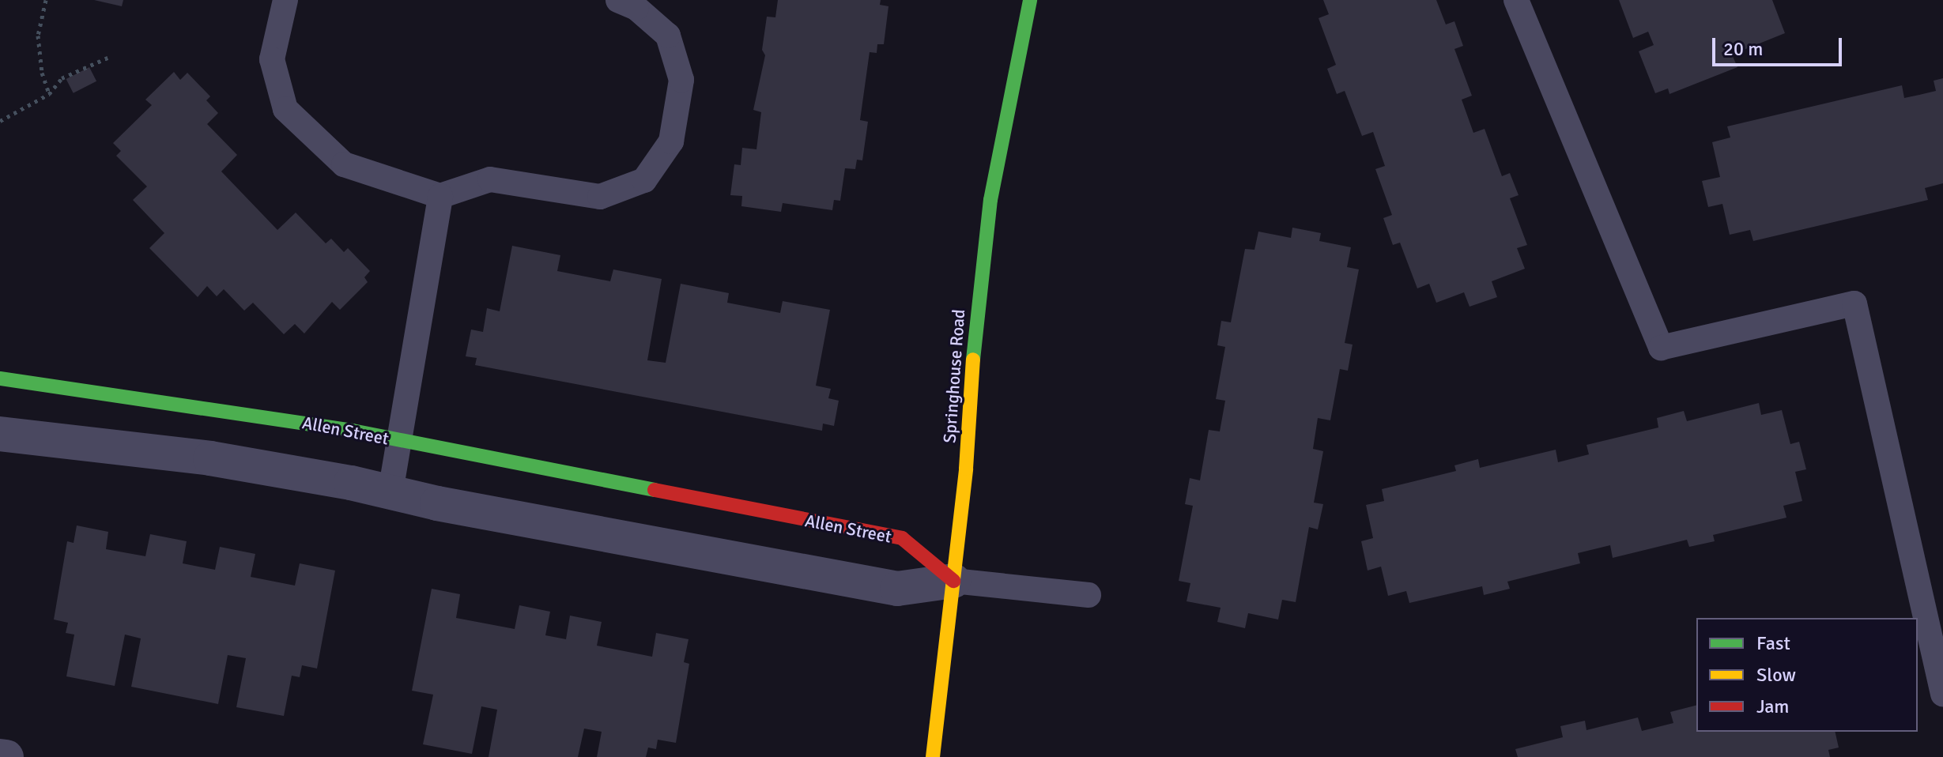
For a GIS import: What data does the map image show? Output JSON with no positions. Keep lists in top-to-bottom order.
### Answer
{
  "streets": {
    "street": ["Springhouse Road", "Allen Street"]
  },
  "crossings": [
    ["Springhouse Road", "Allen Street"]
  ],
  "legend": ["Fast", "Slow", "Jam"],
  "scale_bar": "20 m"
}
